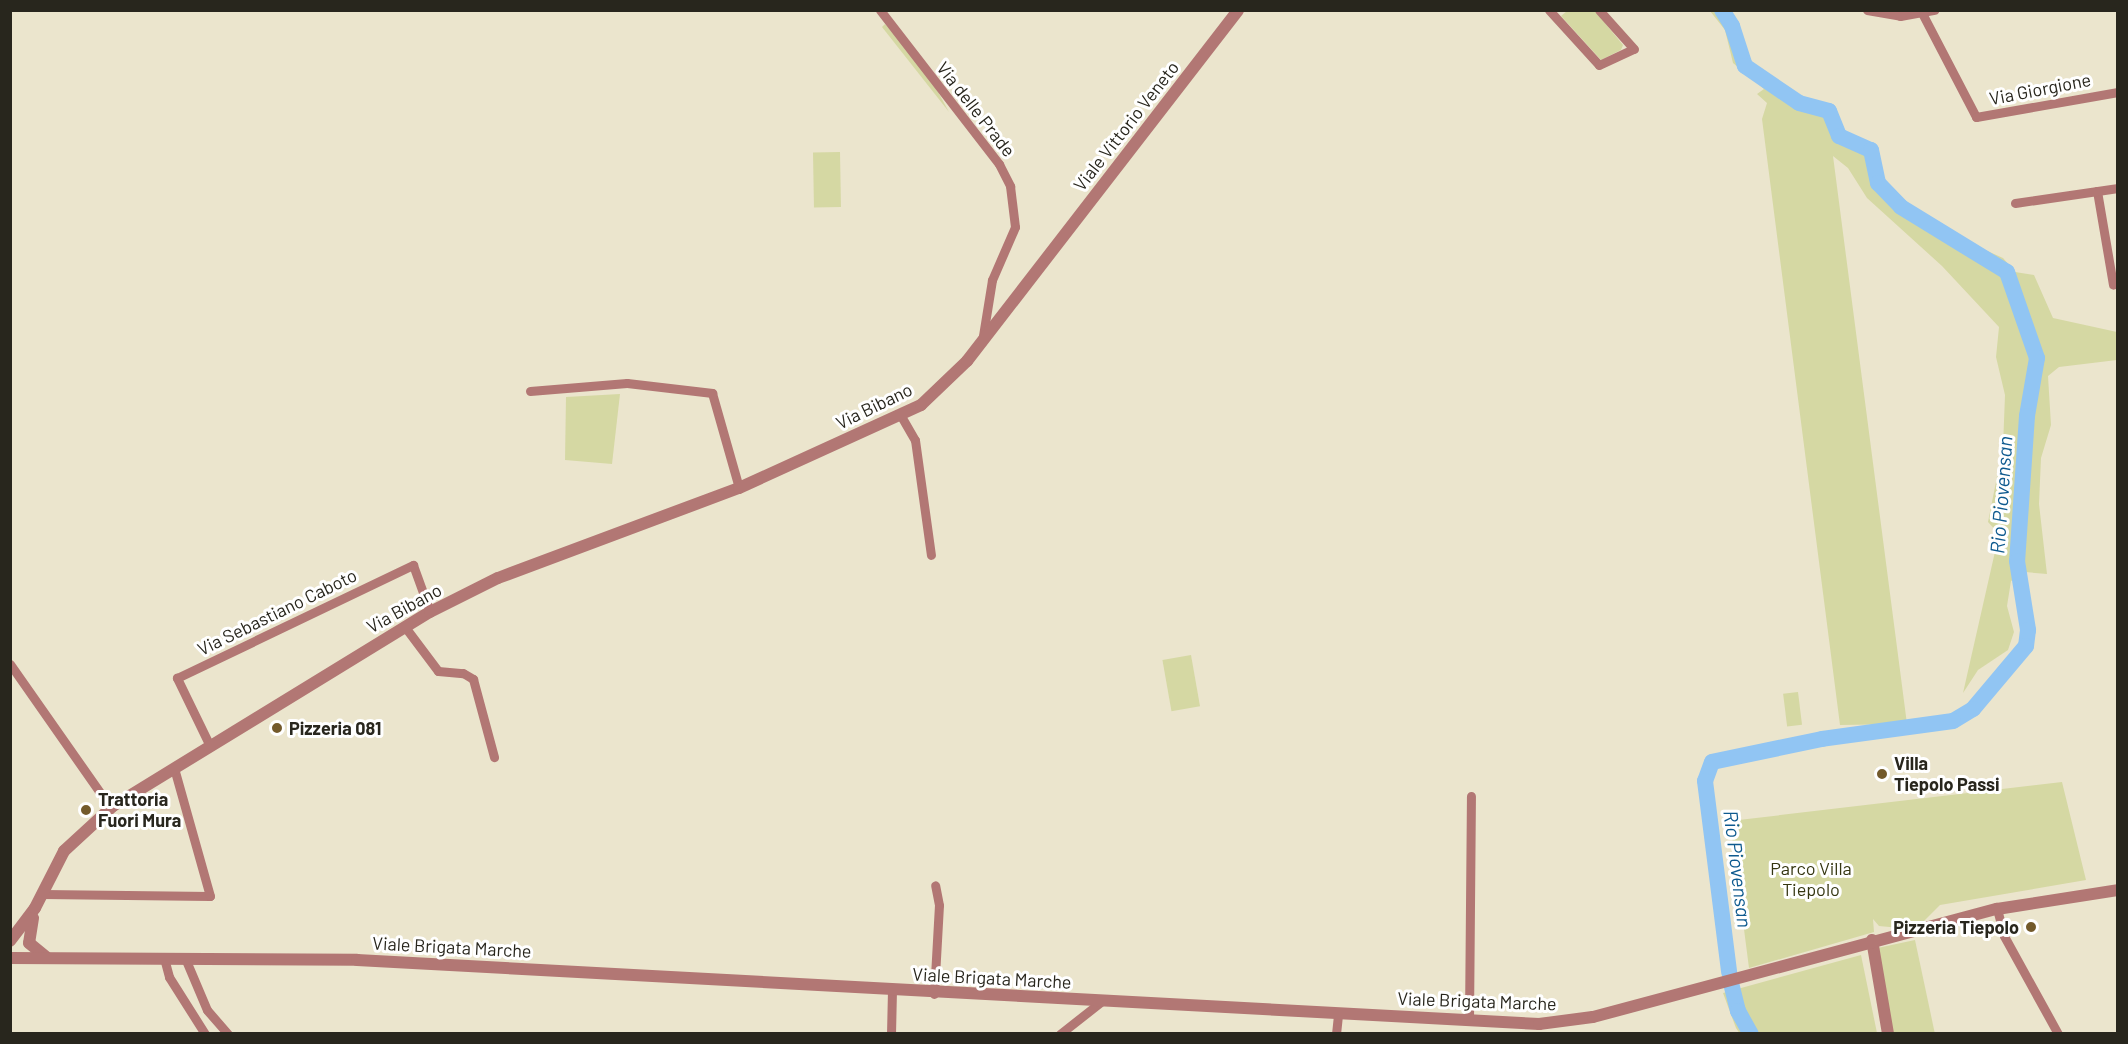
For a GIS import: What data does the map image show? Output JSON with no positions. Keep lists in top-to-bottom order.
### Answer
{
  "streets": {
    "street": [
      "Via Giorgione",
      "Via delle Prade",
      "Viale Vittorio Veneto",
      "Via Bibano",
      "Via Sebastiano Caboto",
      "Viale Brigata Marche"
    ]
  },
  "crossings": [
    ["Via delle Prade", "Via Bibano"],
    ["Viale Vittorio Veneto", "Via Bibano"],
    ["Via Bibano", "Via Sebastiano Caboto"],
    ["Via Bibano", "Viale Brigata Marche"]
  ],
  "water": ["Rio Piovensan"],
  "parks": ["Parco Villa Tiepolo"],
  "places": [
    "Pizzeria 081",
    "Villa Tiepolo Passi",
    "Trattoria Fuori Mura",
    "Pizzeria Tiepolo"
  ]
}
